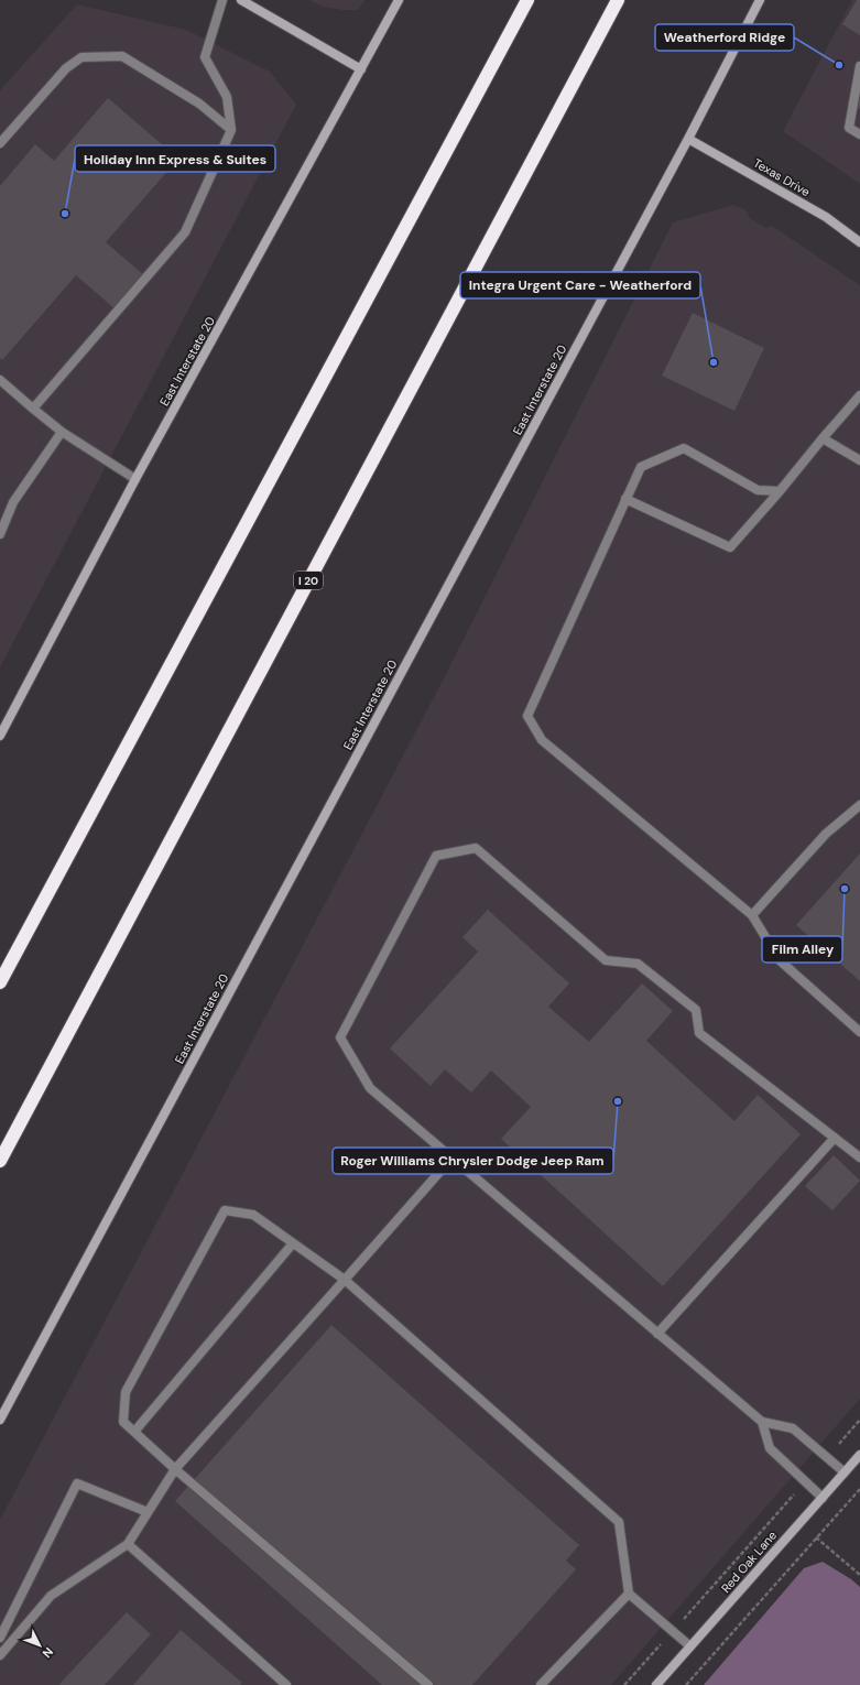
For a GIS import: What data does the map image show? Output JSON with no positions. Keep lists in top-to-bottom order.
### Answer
{
  "streets": {
    "highway": ["I 20"],
    "main road": ["Texas Drive", "East Interstate 20", "Red Oak Lane"]
  },
  "crossings": [
    ["Texas Drive", "East Interstate 20"]
  ],
  "places": [
    "Weatherford Ridge",
    "Holiday Inn Express & Suites",
    "Integra Urgent Care - Weatherford",
    "Film Alley",
    "Roger Williams Chrysler Dodge Jeep Ram"
  ],
  "north": "bottom right"
}
